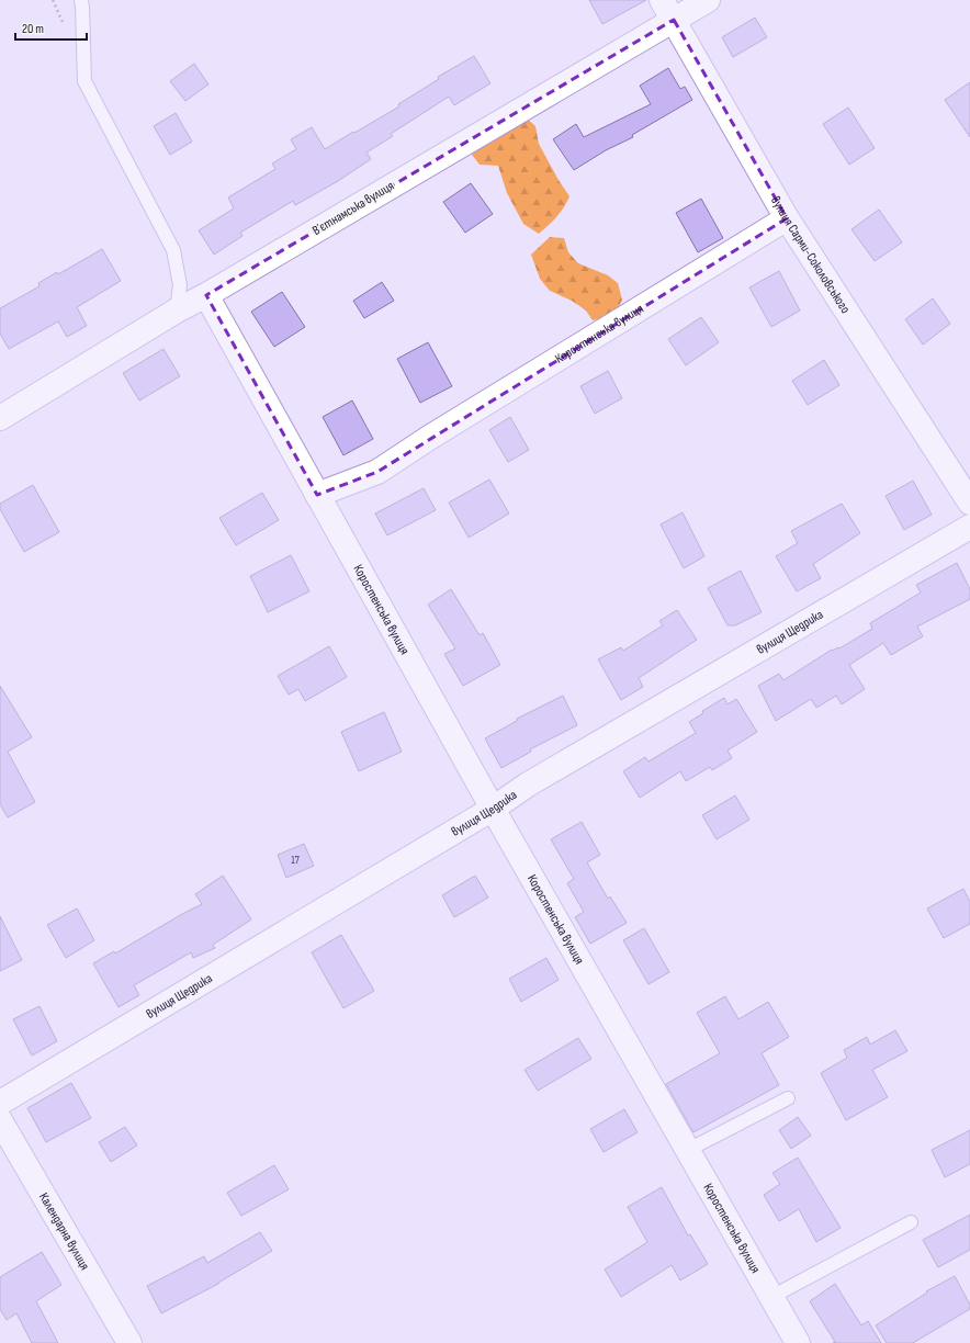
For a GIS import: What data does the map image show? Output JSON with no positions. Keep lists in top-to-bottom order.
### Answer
{
  "streets": {
    "street": [
      "Вʼєтнамська вулиця",
      "вулиця Сарми-Соколовського",
      "Коростенська вулиця",
      "вулиця Щедрика",
      "Календарна вулиця"
    ]
  },
  "crossings": [
    ["Вʼєтнамська вулиця", "вулиця Сарми-Соколовського"],
    ["Вʼєтнамська вулиця", "Коростенська вулиця"],
    ["вулиця Сарми-Соколовського", "Коростенська вулиця"],
    ["Коростенська вулиця", "вулиця Щедрика"]
  ],
  "house_numbers": ["17"],
  "scale_bar": "20 m"
}
